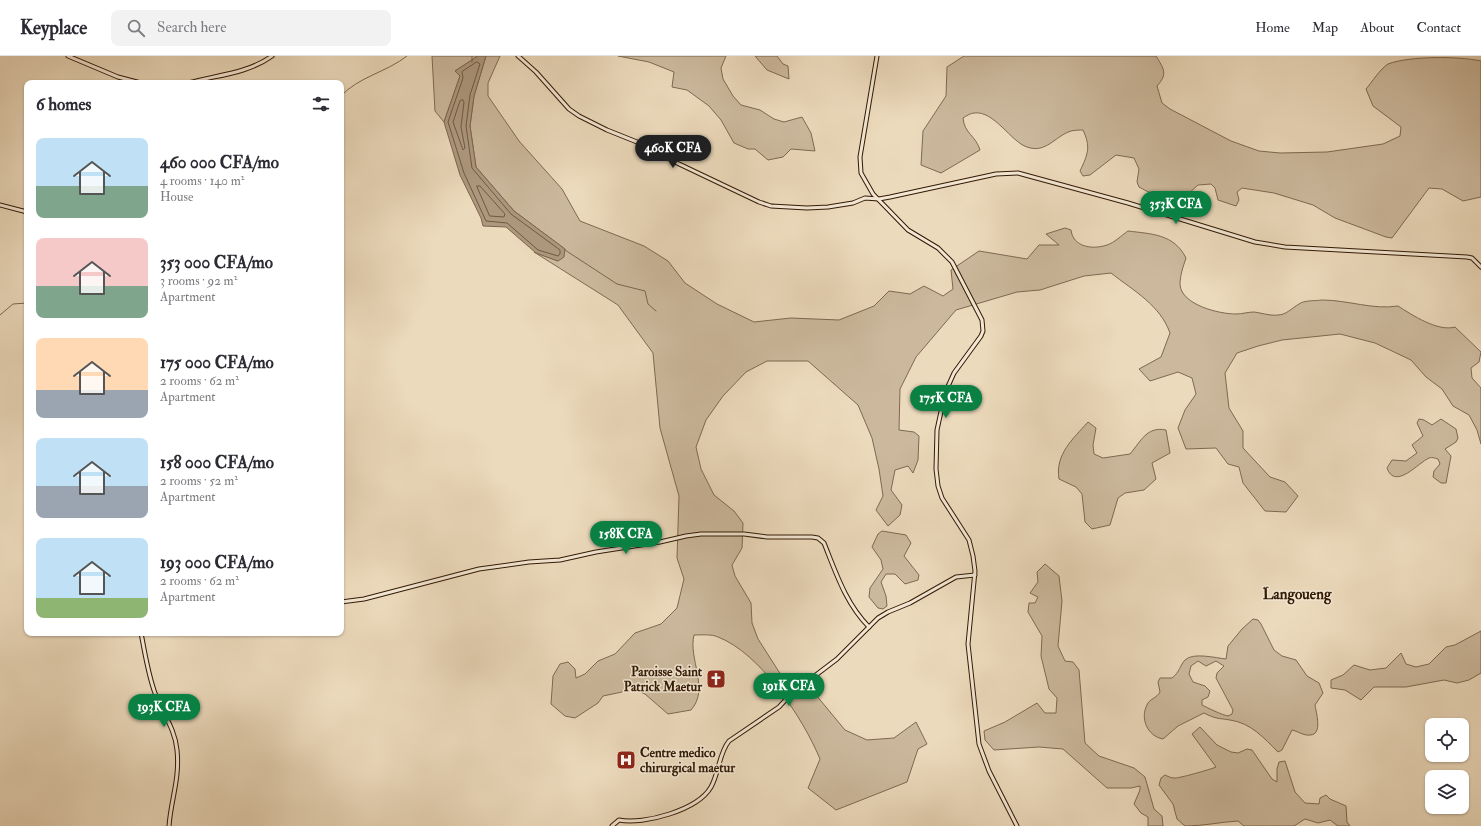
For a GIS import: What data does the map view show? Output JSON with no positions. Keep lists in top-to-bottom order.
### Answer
{
  "districts": ["Langoueng"],
  "places": {
    "church": ["Paroisse Saint Patrick Maetur"],
    "hospital": ["Centre medico chirurgical maetur"]
  },
  "page": {
    "header": "Keyplace",
    "search": "Search here",
    "nav": [
      "Home",
      "Map",
      "About",
      "Contact"
    ],
    "heading": "6 homes",
    "list": [
      {
        "name": "460 000 CFA/mo",
        "note": "4 rooms · 140 m² · House"
      },
      {
        "name": "353 000 CFA/mo",
        "note": "3 rooms · 92 m² · Apartment"
      },
      {
        "name": "175 000 CFA/mo",
        "note": "2 rooms · 62 m² · Apartment"
      },
      {
        "name": "158 000 CFA/mo",
        "note": "2 rooms · 52 m² · Apartment"
      },
      {
        "name": "193 000 CFA/mo",
        "note": "2 rooms · 62 m² · Apartment"
      }
    ],
    "price": [
      "460K CFA",
      "353K CFA",
      "175K CFA",
      "158K CFA",
      "191K CFA",
      "193K CFA"
    ]
  }
}
